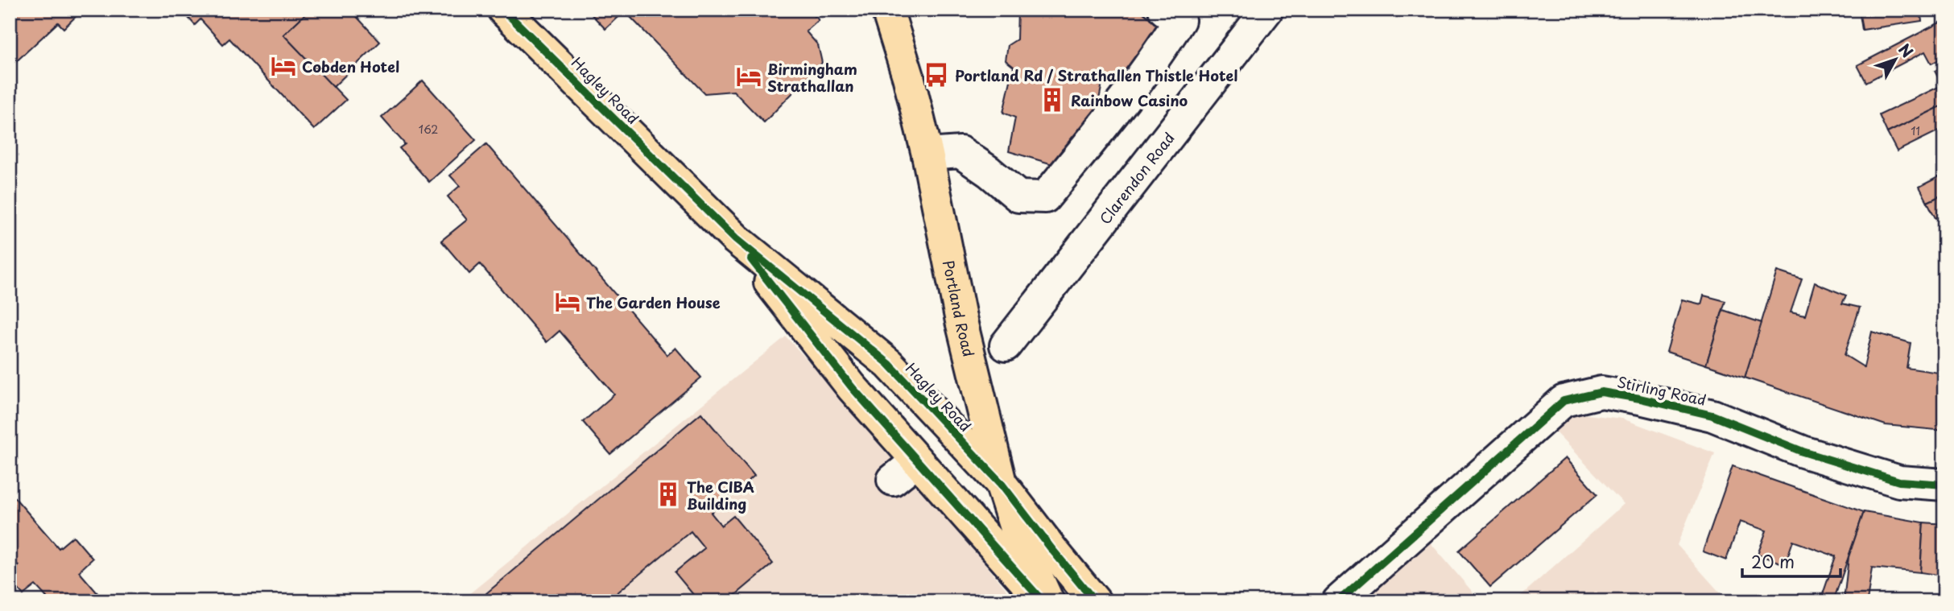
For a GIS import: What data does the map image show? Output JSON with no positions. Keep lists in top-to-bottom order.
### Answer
{
  "streets": {
    "main road": ["Hagley Road", "Portland Road"],
    "street": ["Clarendon Road", "Stirling Road"]
  },
  "crossings": [
    ["Hagley Road", "Portland Road"]
  ],
  "places": {
    "hotel": ["Cobden Hotel", "Birmingham Strathallan", "The Garden House"],
    "bus stop": ["Portland Rd / Strathallen Thistle Hotel"],
    "building": ["Rainbow Casino", "The CIBA Building"]
  },
  "house_numbers": ["162", "11"],
  "scale_bar": "20 m",
  "north": "top right"
}
